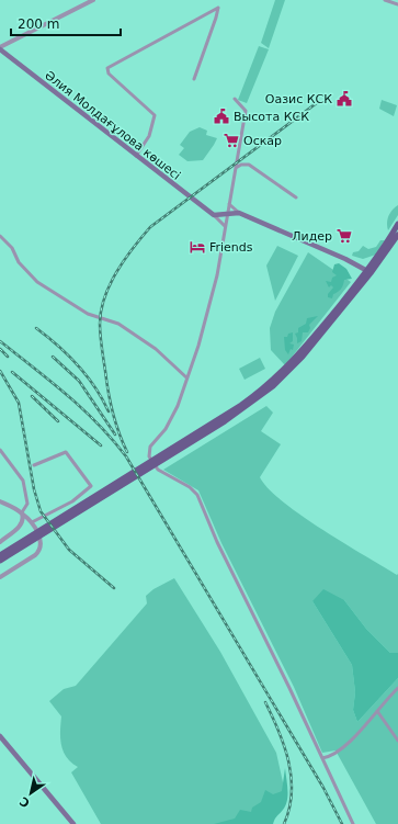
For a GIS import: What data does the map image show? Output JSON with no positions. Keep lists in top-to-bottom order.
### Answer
{
  "streets": {
    "main road": ["Әлия Молдағұлова көшесі"]
  },
  "places": {
    "public building": ["Оазис КСК", "Высота КСК"],
    "supermarket": ["Оскар", "Лидер"],
    "hotel": ["Friends"]
  },
  "scale_bar": "200 m",
  "north": "bottom left"
}
